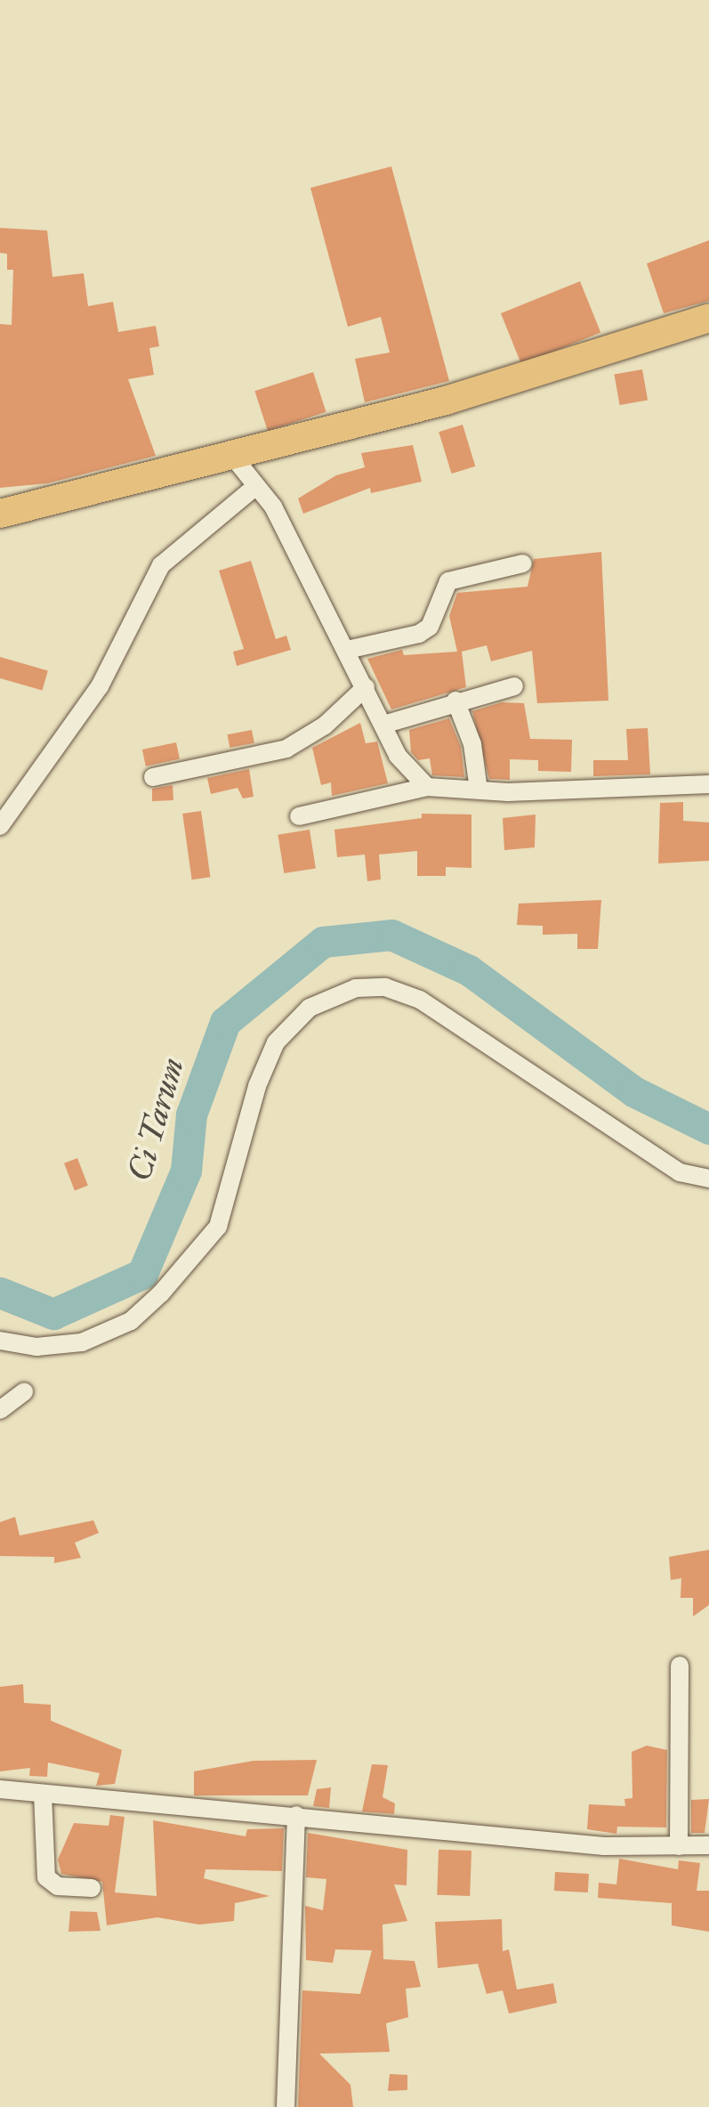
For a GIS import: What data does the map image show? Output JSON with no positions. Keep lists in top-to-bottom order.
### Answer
{
  "water": ["Ci Tarum"]
}
